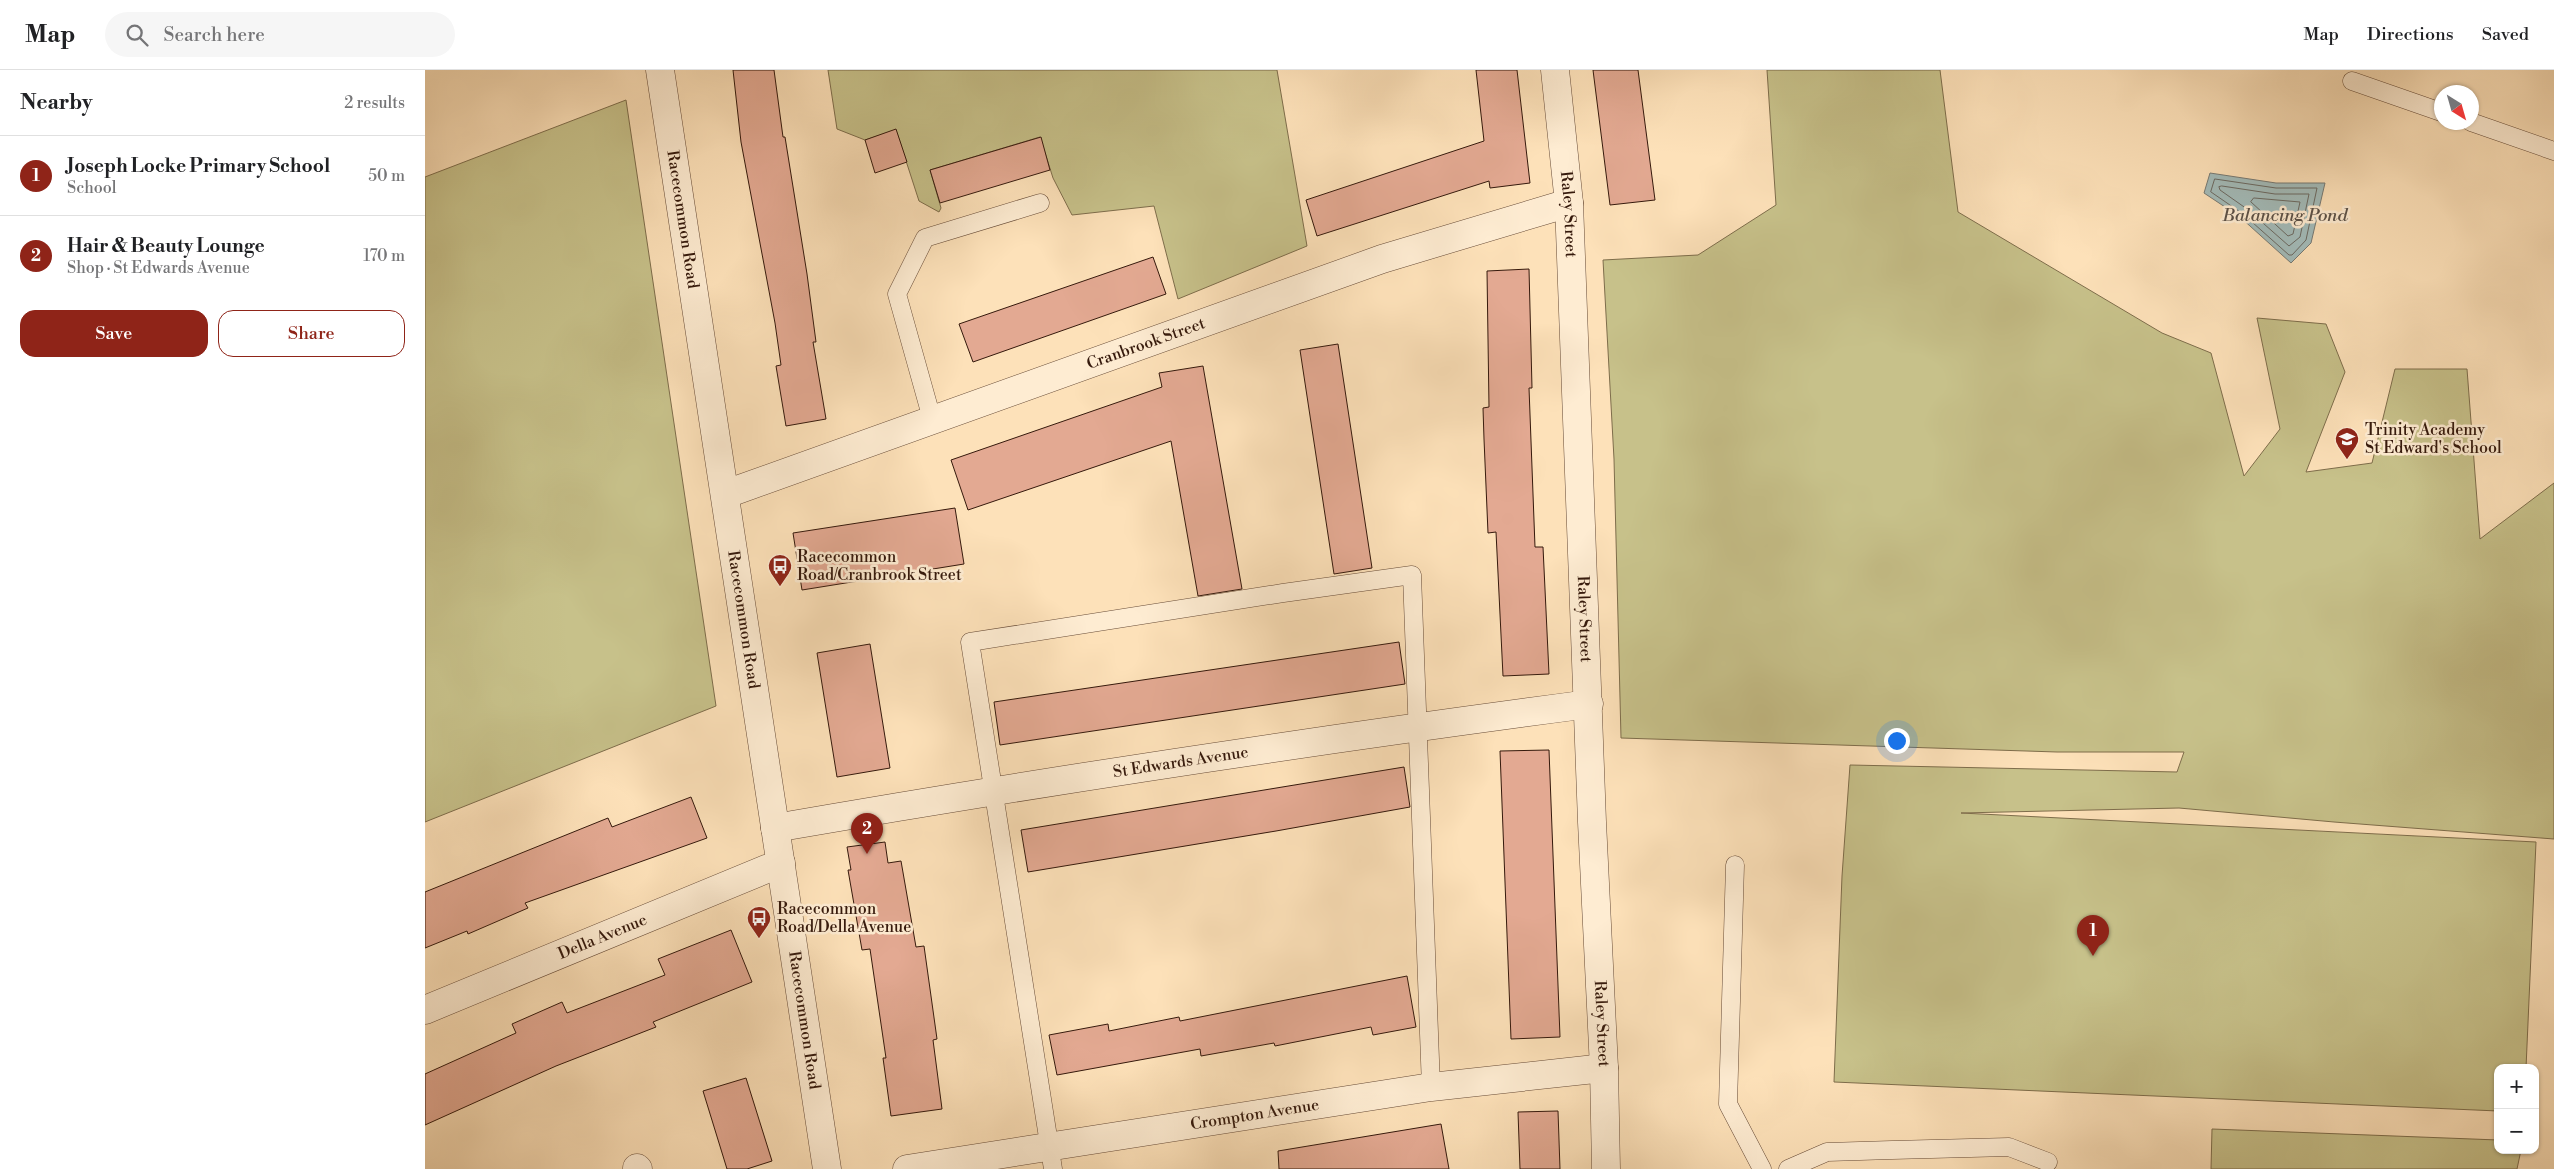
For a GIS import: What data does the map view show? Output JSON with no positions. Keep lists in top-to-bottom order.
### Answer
{
  "streets": {
    "street": [
      "Raley Street",
      "Racecommon Road",
      "Cranbrook Street",
      "St Edwards Avenue",
      "Della Avenue",
      "Crompton Avenue"
    ]
  },
  "crossings": [
    ["Raley Street", "Cranbrook Street"],
    ["Raley Street", "St Edwards Avenue"],
    ["Raley Street", "Crompton Avenue"],
    ["Racecommon Road", "Cranbrook Street"],
    ["Racecommon Road", "St Edwards Avenue"],
    ["Racecommon Road", "Della Avenue"]
  ],
  "water": ["Balancing Pond"],
  "places": {
    "school or university": ["Trinity Academy St Edward's School"],
    "bus stop": ["Racecommon Road/Cranbrook Street", "Racecommon Road/Della Avenue"]
  },
  "north": "bottom right",
  "page": {
    "header": "Map",
    "search": "Search here",
    "nav": ["Map", "Directions", "Saved"],
    "heading": ["Nearby", "2 results"],
    "list": [
      {
        "mark": "1",
        "name": "Joseph Locke Primary School",
        "note": "School",
        "value": "50 m"
      },
      {
        "mark": "2",
        "name": "Hair & Beauty Lounge",
        "note": "Shop · St Edwards Avenue",
        "value": "170 m"
      }
    ],
    "buttons": ["Save", "Share"],
    "pins": ["2", "1"],
    "map_buttons": ["+", "−"]
  }
}
